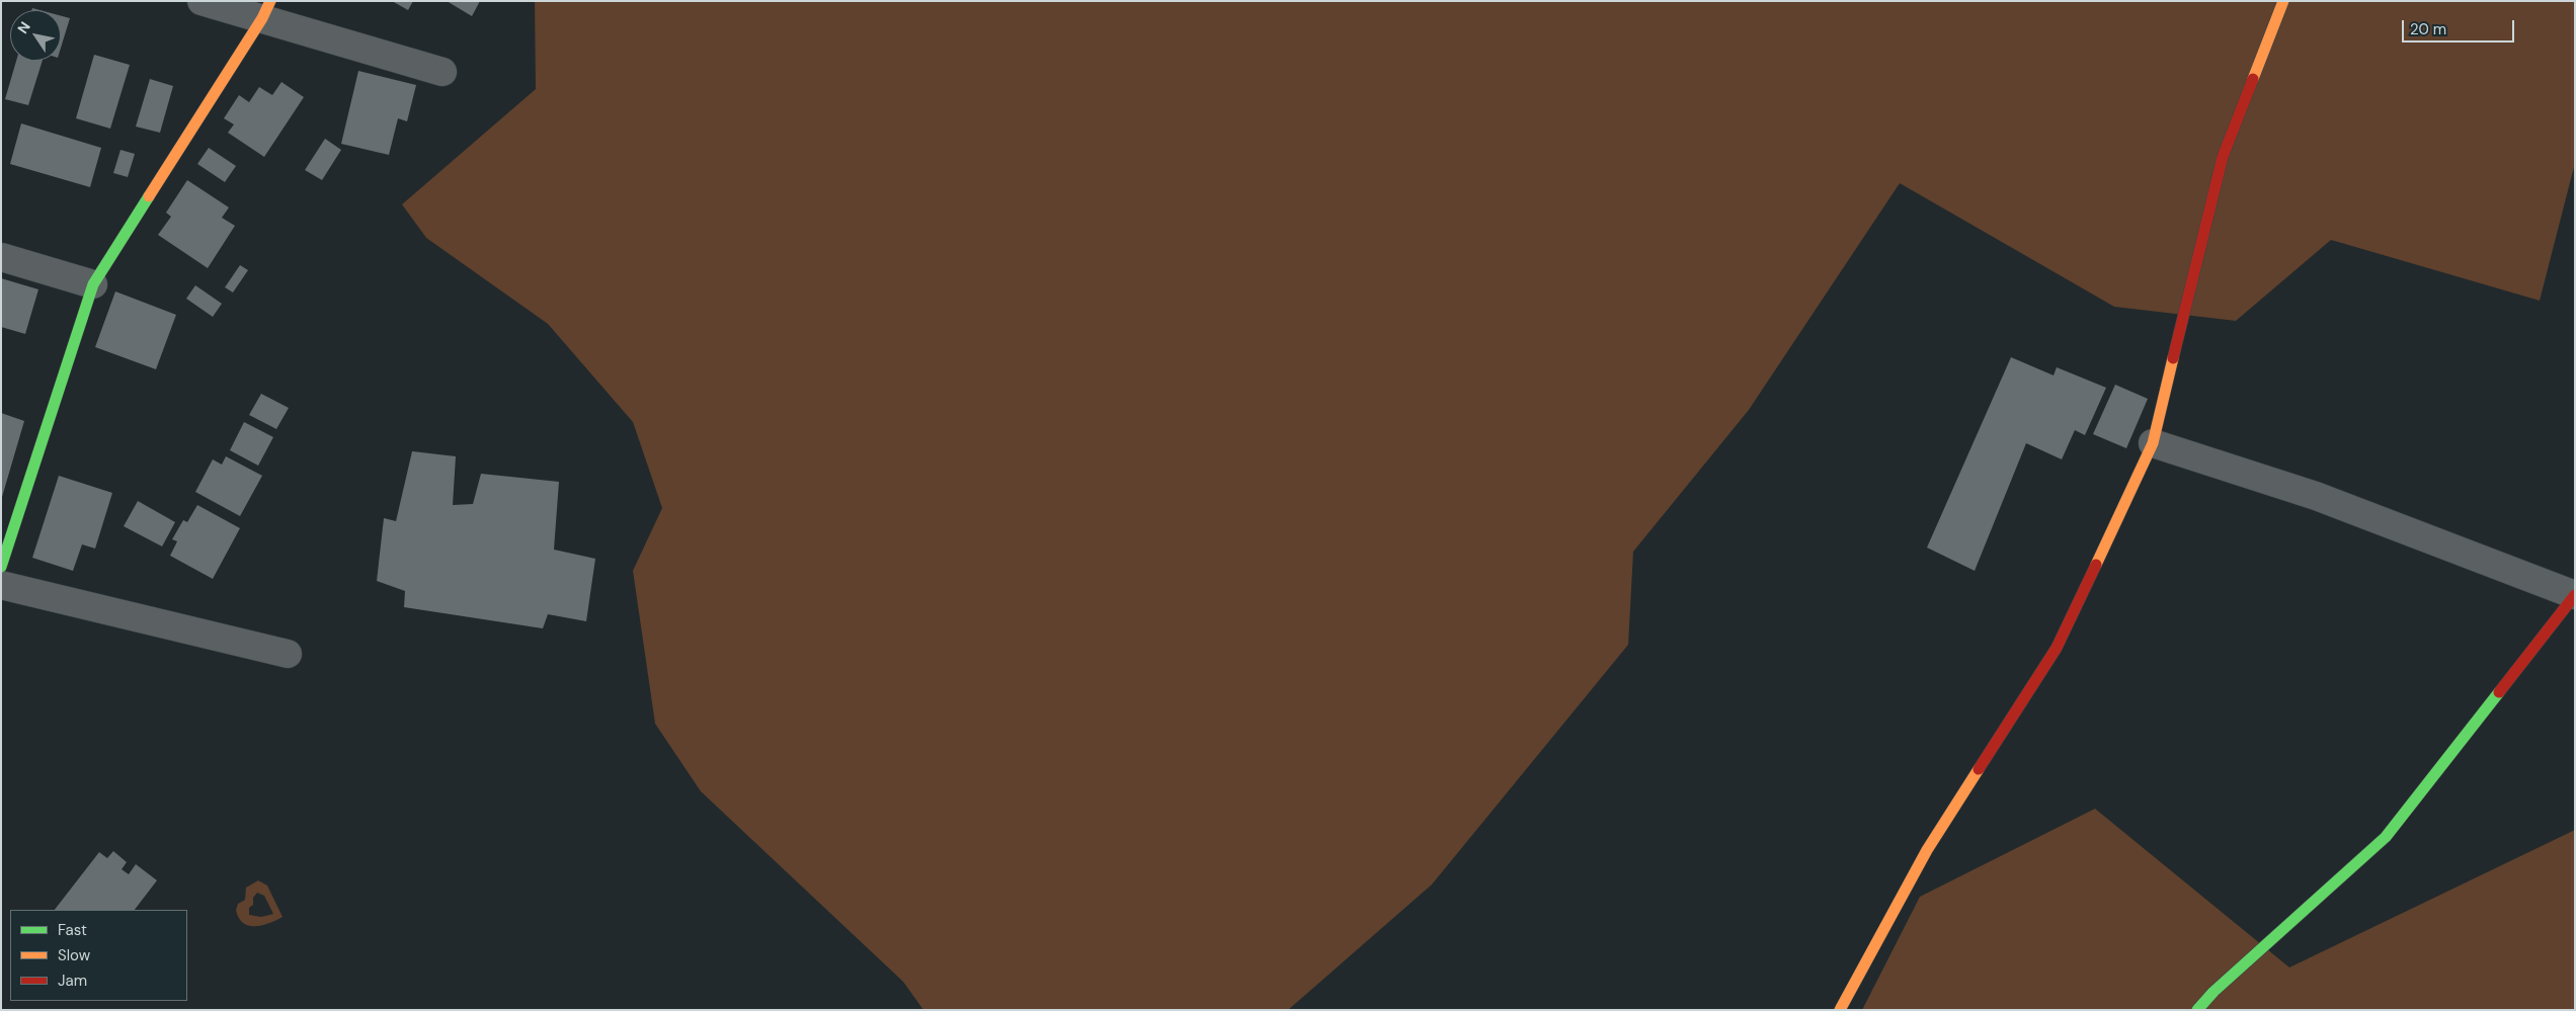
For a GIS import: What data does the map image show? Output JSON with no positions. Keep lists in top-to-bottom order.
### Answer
{
  "legend": ["Fast", "Slow", "Jam"],
  "scale_bar": "20 m",
  "north": "top left"
}
